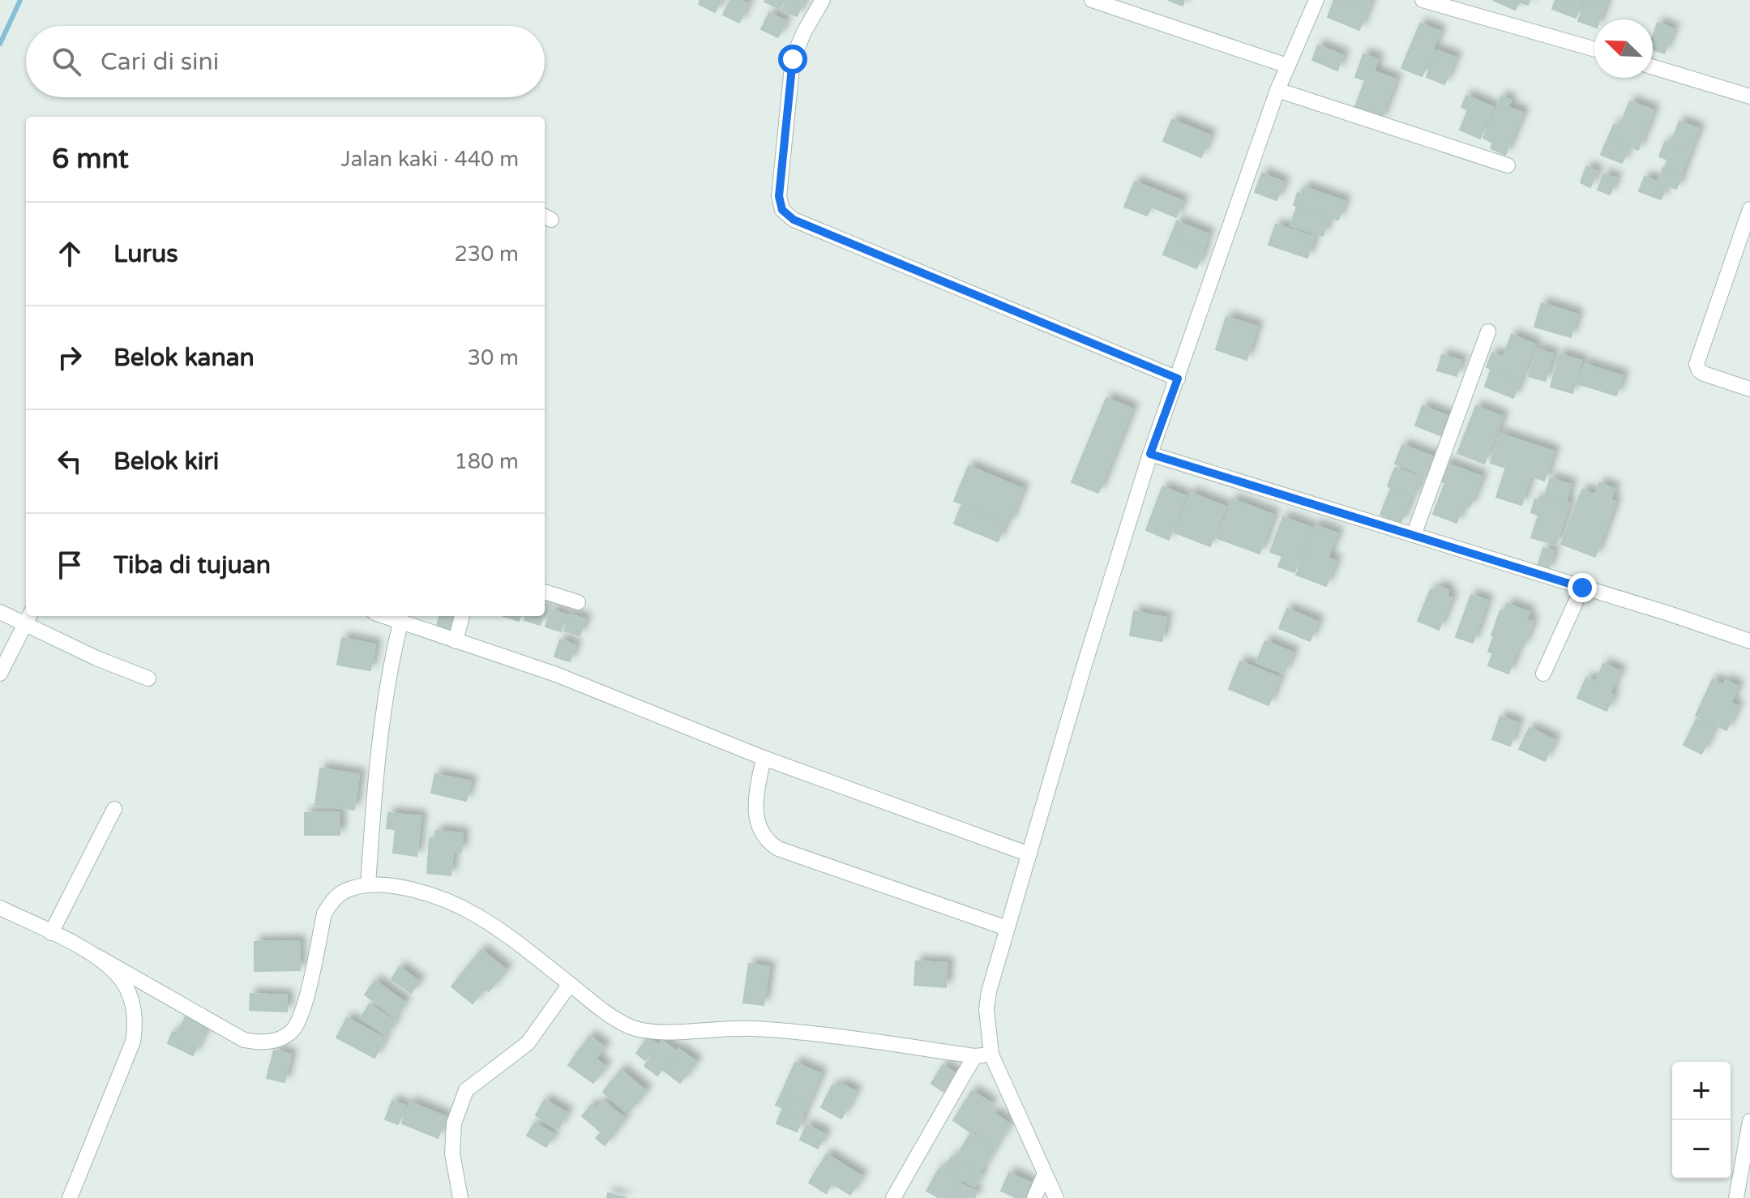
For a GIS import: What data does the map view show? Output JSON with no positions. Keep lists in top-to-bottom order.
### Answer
{
  "north": "top left",
  "page": {
    "search": "Cari di sini",
    "heading": ["6 mnt", "Jalan kaki · 440 m"],
    "list": [
      ["Lurus", "230 m"],
      ["Belok kanan", "30 m"],
      ["Belok kiri", "180 m"],
      "Tiba di tujuan"
    ],
    "map_buttons": ["+", "−"]
  }
}
